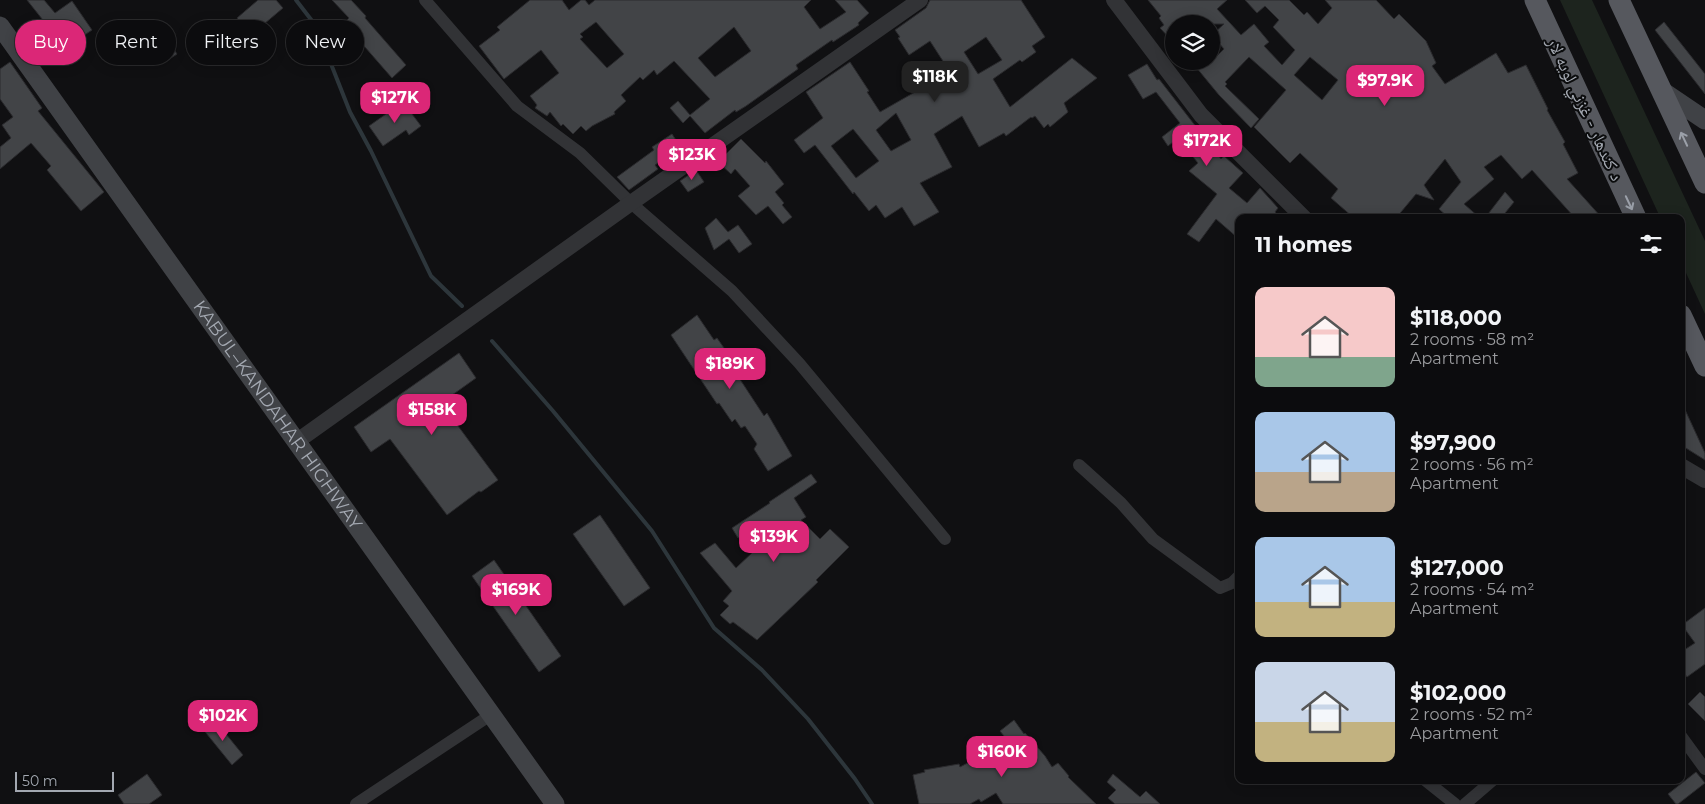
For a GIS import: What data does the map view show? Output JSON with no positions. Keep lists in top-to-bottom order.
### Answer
{
  "streets": {
    "highway": ["د کندهار - غزني لويه لار"],
    "main road": ["KABUL–KANDAHAR HIGHWAY"]
  },
  "scale_bar": "50 m",
  "page": {
    "chip": [
      "Buy",
      "Rent",
      "Filters",
      "New"
    ],
    "price": [
      "$118K",
      "$97.9K",
      "$127K",
      "$172K",
      "$123K",
      "$189K",
      "$158K",
      "$139K",
      "$169K",
      "$102K",
      "$160K"
    ],
    "heading": "11 homes",
    "list": [
      {
        "name": "$118,000",
        "note": "2 rooms · 58 m² · Apartment"
      },
      {
        "name": "$97,900",
        "note": "2 rooms · 56 m² · Apartment"
      },
      {
        "name": "$127,000",
        "note": "2 rooms · 54 m² · Apartment"
      },
      {
        "name": "$102,000",
        "note": "2 rooms · 52 m² · Apartment"
      }
    ],
    "scale": "50 m"
  }
}
